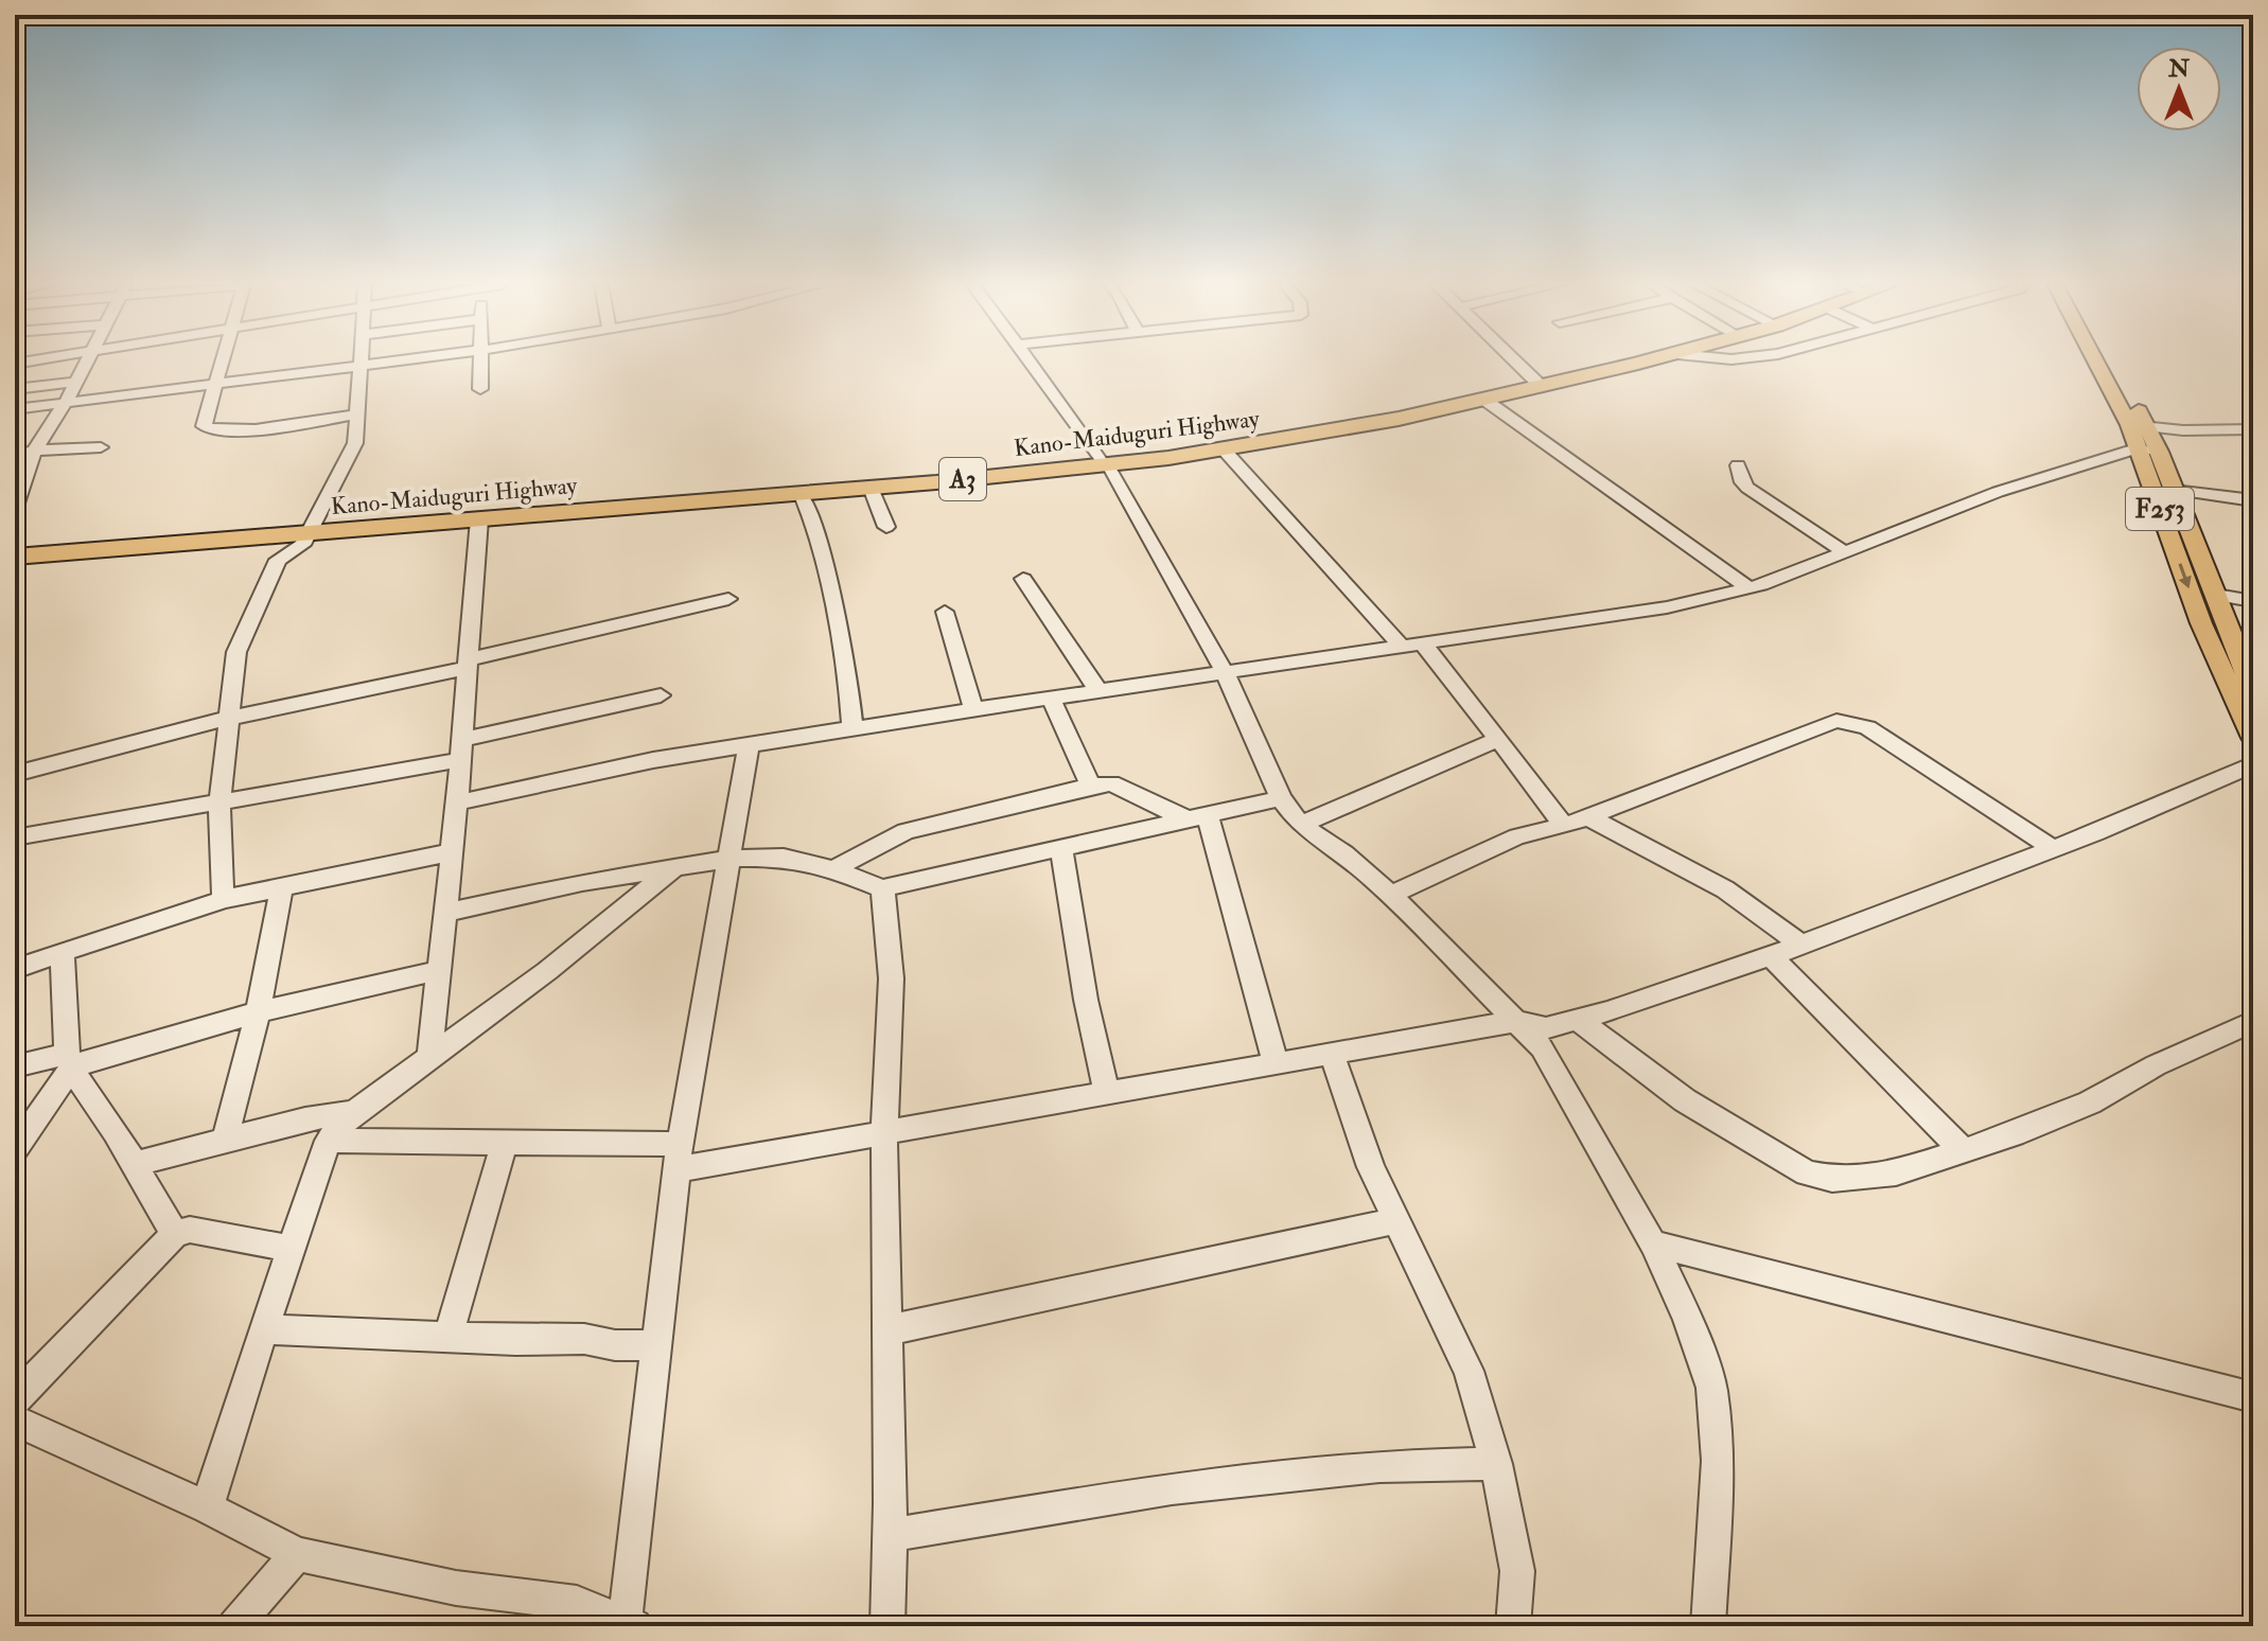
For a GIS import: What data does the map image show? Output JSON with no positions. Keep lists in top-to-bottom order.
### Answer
{
  "streets": {
    "highway": ["Kano-Maiduguri Highway", "A3"],
    "main road": ["F253"]
  },
  "north": "top"
}
